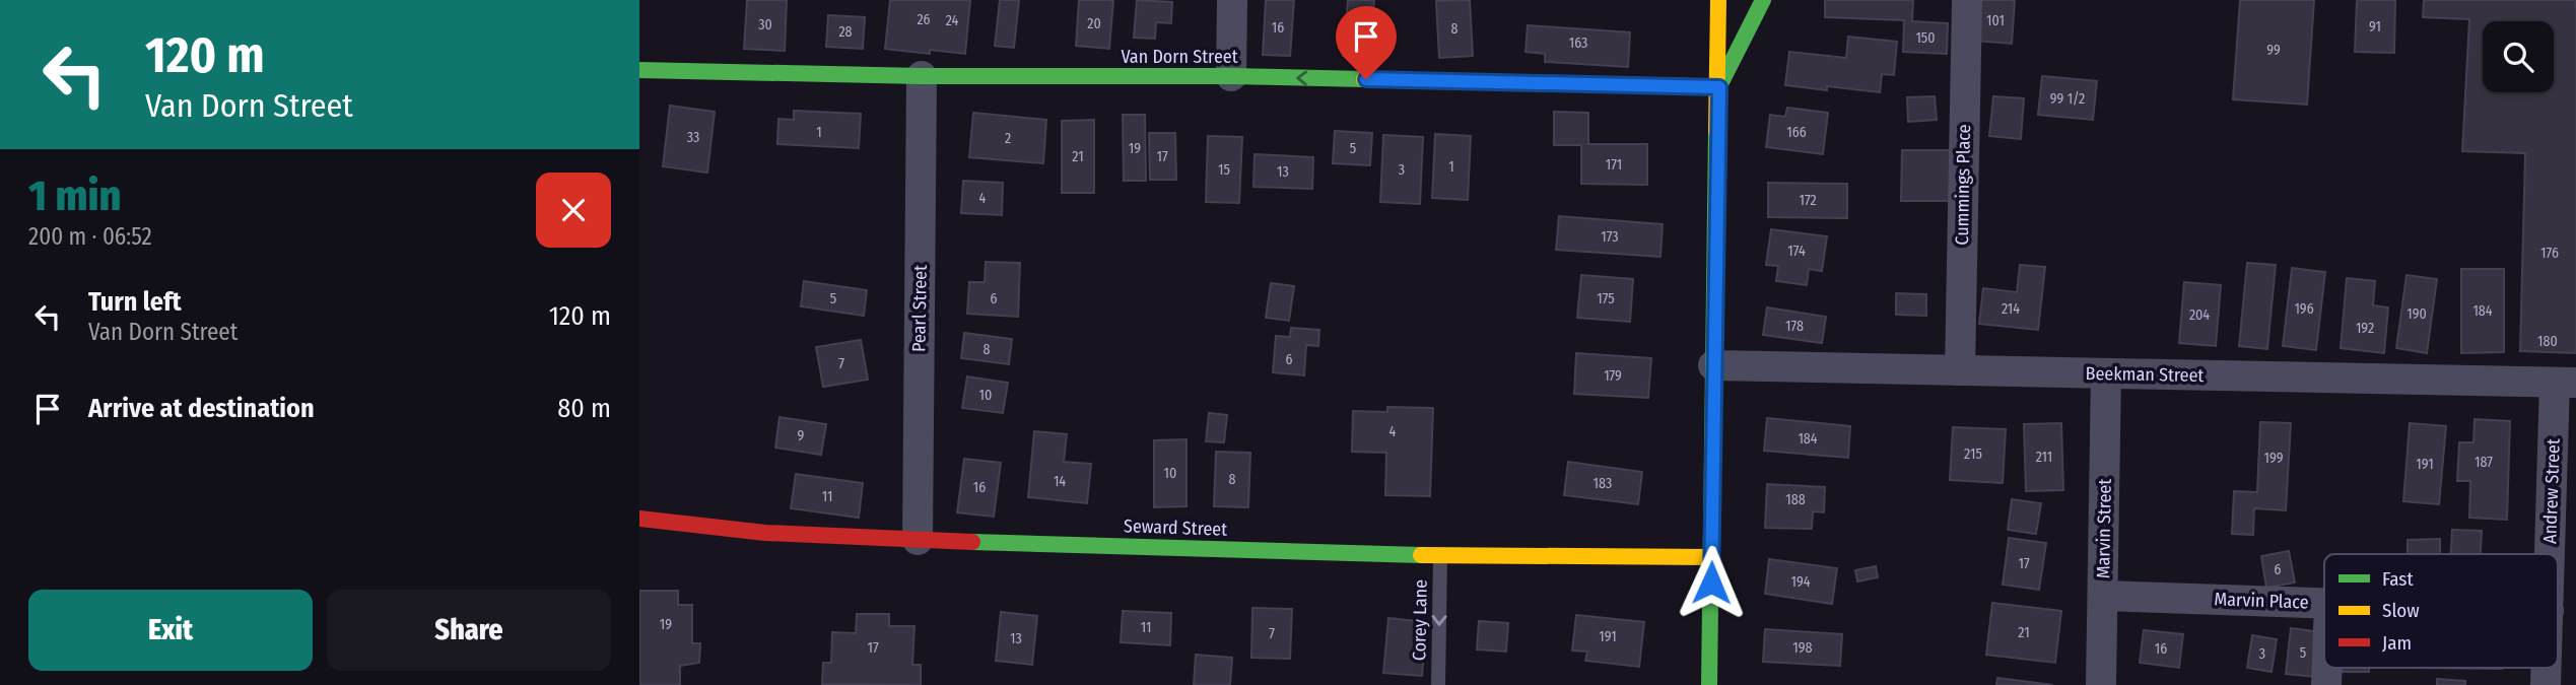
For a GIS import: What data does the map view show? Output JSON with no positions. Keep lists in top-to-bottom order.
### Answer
{
  "streets": {
    "street": [
      "Van Dorn Street",
      "Cummings Place",
      "Pearl Street",
      "Beekman Street",
      "Andrew Street",
      "Seward Street",
      "Marvin Street",
      "Marvin Place"
    ],
    "lane": ["Corey Lane"]
  },
  "crossings": [
    ["Van Dorn Street", "Pearl Street"],
    ["Cummings Place", "Beekman Street"],
    ["Pearl Street", "Seward Street"],
    ["Beekman Street", "Andrew Street"],
    ["Beekman Street", "Marvin Street"],
    ["Seward Street", "Corey Lane"],
    ["Marvin Street", "Marvin Place"]
  ],
  "one_way": ["Van Dorn Street", "Corey Lane"],
  "house_numbers": [
    "26",
    "24",
    "101",
    "20",
    "30",
    "91",
    "16",
    "8",
    "28",
    "150",
    "163",
    "99",
    "99 1/2",
    "1",
    "166",
    "33",
    "2",
    "19",
    "5",
    "21",
    "17",
    "171",
    "1",
    "15",
    "3",
    "13",
    "4",
    "172",
    "173",
    "174",
    "176",
    "5",
    "6",
    "175",
    "214",
    "196",
    "184",
    "190",
    "204",
    "178",
    "192",
    "180",
    "8",
    "6",
    "7",
    "179",
    "10",
    "4",
    "9",
    "184",
    "215",
    "211",
    "199",
    "187",
    "191",
    "10",
    "8",
    "14",
    "183",
    "16",
    "11",
    "188",
    "17",
    "6",
    "194",
    "19",
    "11",
    "21",
    "7",
    "191",
    "13",
    "17",
    "198",
    "16",
    "5",
    "3"
  ],
  "legend": ["Fast", "Slow", "Jam"],
  "page": {
    "turn": ["120 m", "Van Dorn Street"],
    "heading": ["1 min", "200 m · 06:52"],
    "list": [
      {
        "name": "Turn left",
        "note": "Van Dorn Street",
        "value": "120 m"
      },
      {
        "name": "Arrive at destination",
        "value": "80 m"
      }
    ],
    "buttons": ["Exit", "Share"]
  }
}
